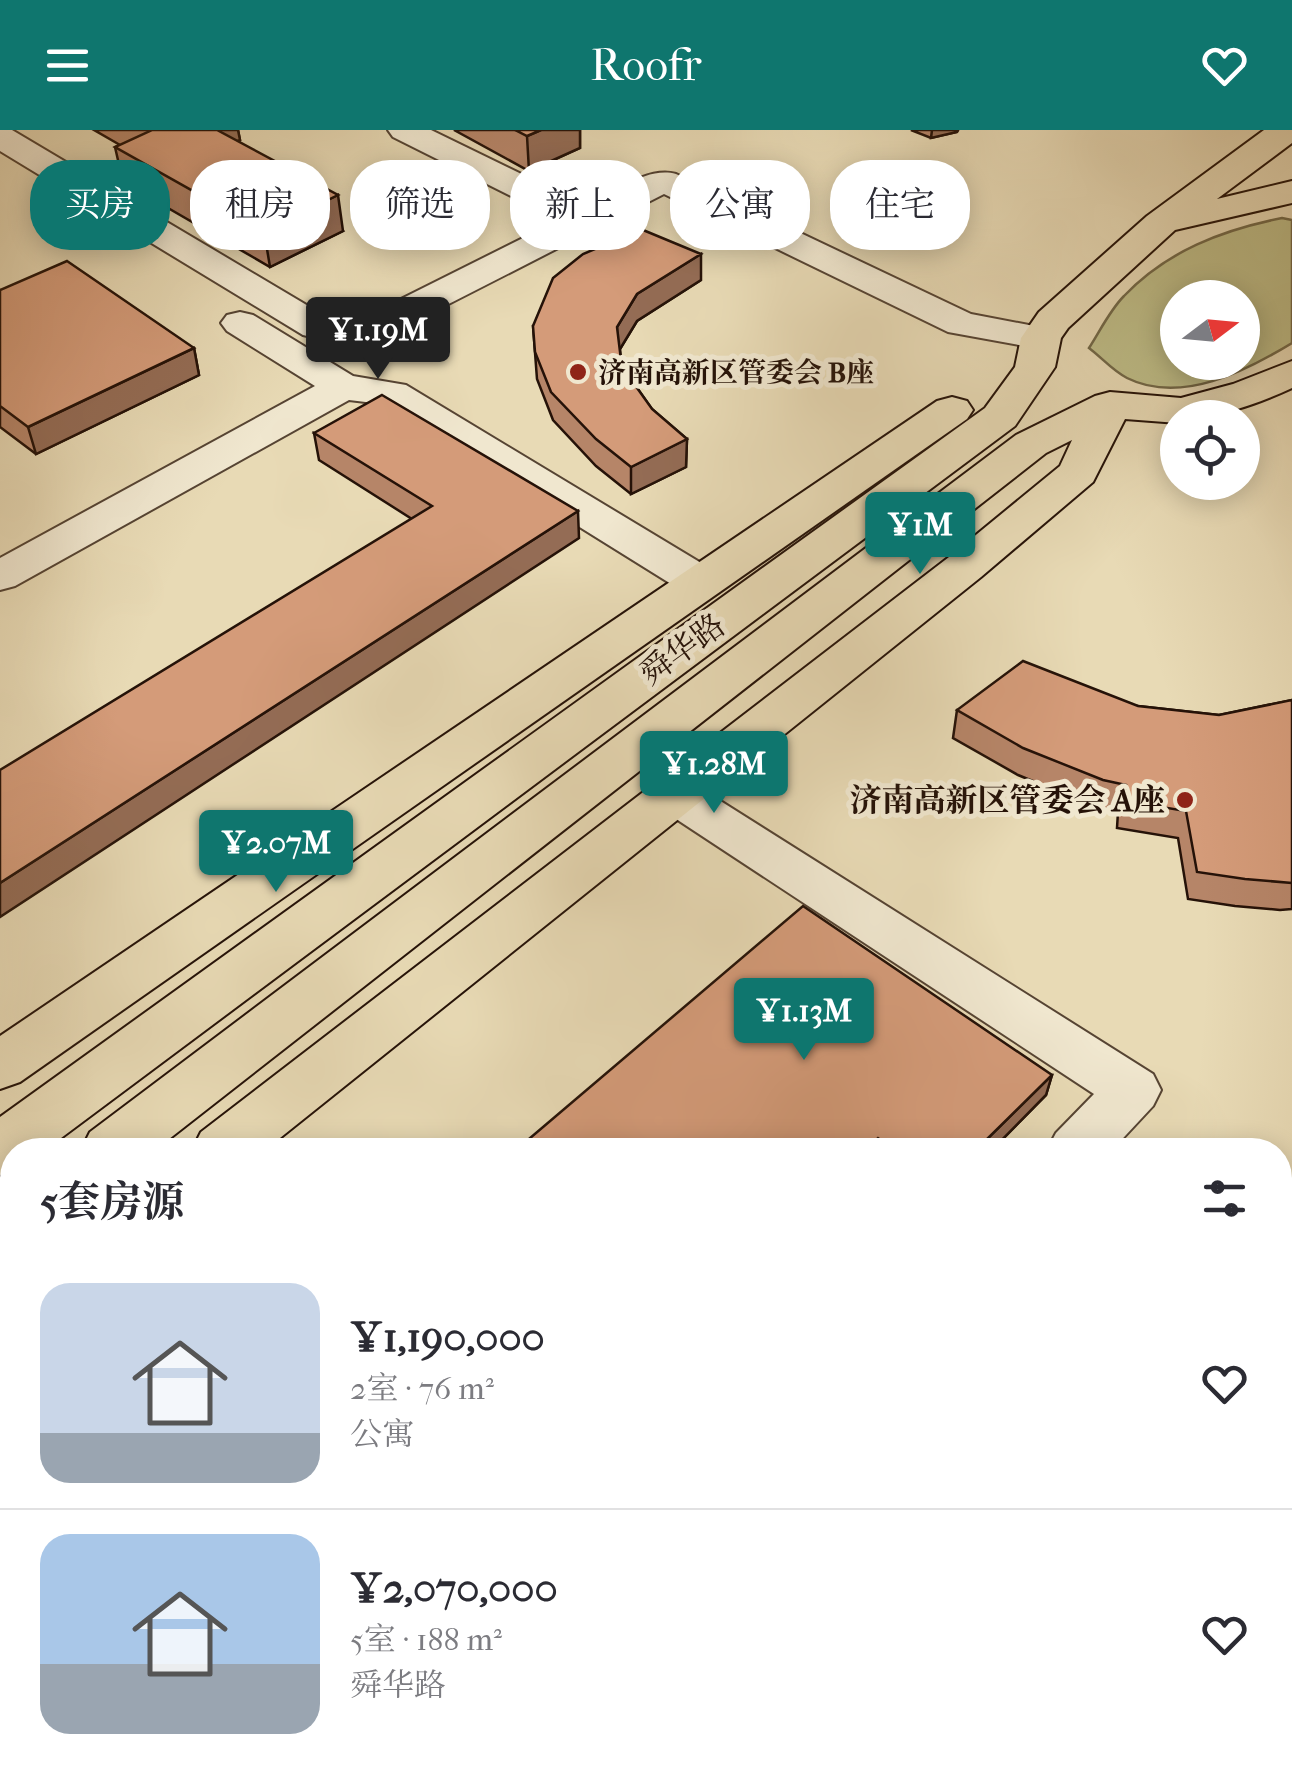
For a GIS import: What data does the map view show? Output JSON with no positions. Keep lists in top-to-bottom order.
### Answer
{
  "streets": {
    "main road": ["舜华路"]
  },
  "places": ["济南高新区管委会 B座", "济南高新区管委会 A座"],
  "north": "right",
  "page": {
    "header": "Roofr",
    "chip": [
      "买房",
      "租房",
      "筛选",
      "新上",
      "公寓",
      "住宅"
    ],
    "price": [
      "¥1.19M",
      "¥1M",
      "¥1.28M",
      "¥2.07M",
      "¥1.13M"
    ],
    "heading": "5套房源",
    "list": [
      {
        "name": "¥1,190,000",
        "note": "2室 · 76 m² · 公寓"
      },
      {
        "name": "¥2,070,000",
        "note": "5室 · 188 m² · 舜华路"
      }
    ]
  }
}
